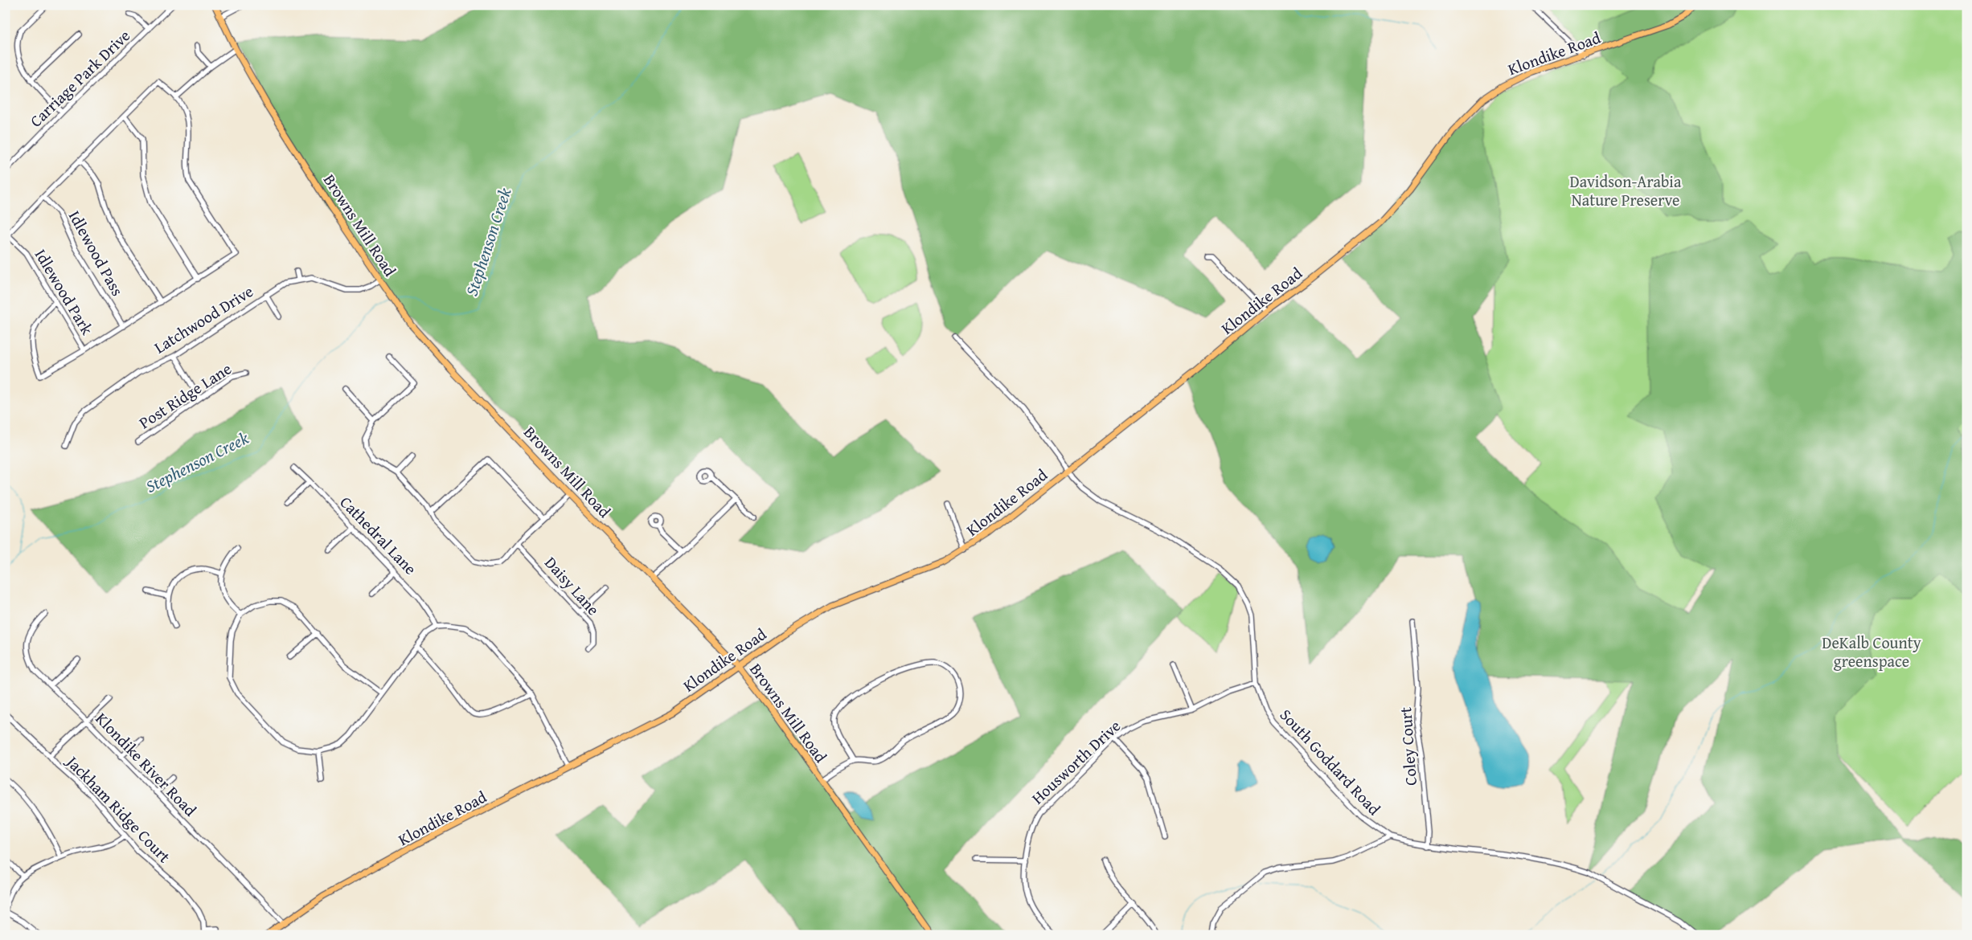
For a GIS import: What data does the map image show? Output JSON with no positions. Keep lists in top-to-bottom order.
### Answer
{
  "streets": {
    "main road": ["Klondike Road", "Browns Mill Road"],
    "street": [
      "Carriage Park Drive",
      "Idlewood Pass",
      "Idlewood Park",
      "Latchwood Drive",
      "Post Ridge Lane",
      "Cathedral Lane",
      "Daisy Lane",
      "Coley Court",
      "Housworth Drive",
      "South Goddard Road",
      "Klondike River Road",
      "Jackham Ridge Court"
    ]
  },
  "crossings": [
    ["Klondike Road", "Browns Mill Road"],
    ["Klondike Road", "South Goddard Road"],
    ["Klondike Road", "Klondike River Road"],
    ["Browns Mill Road", "Latchwood Drive"],
    ["Idlewood Pass", "Idlewood Park"],
    ["Coley Court", "South Goddard Road"],
    ["Housworth Drive", "South Goddard Road"]
  ],
  "water": ["Stephenson Creek"],
  "parks": ["Davidson-Arabia Nature Preserve", "DeKalb County greenspace"]
}
